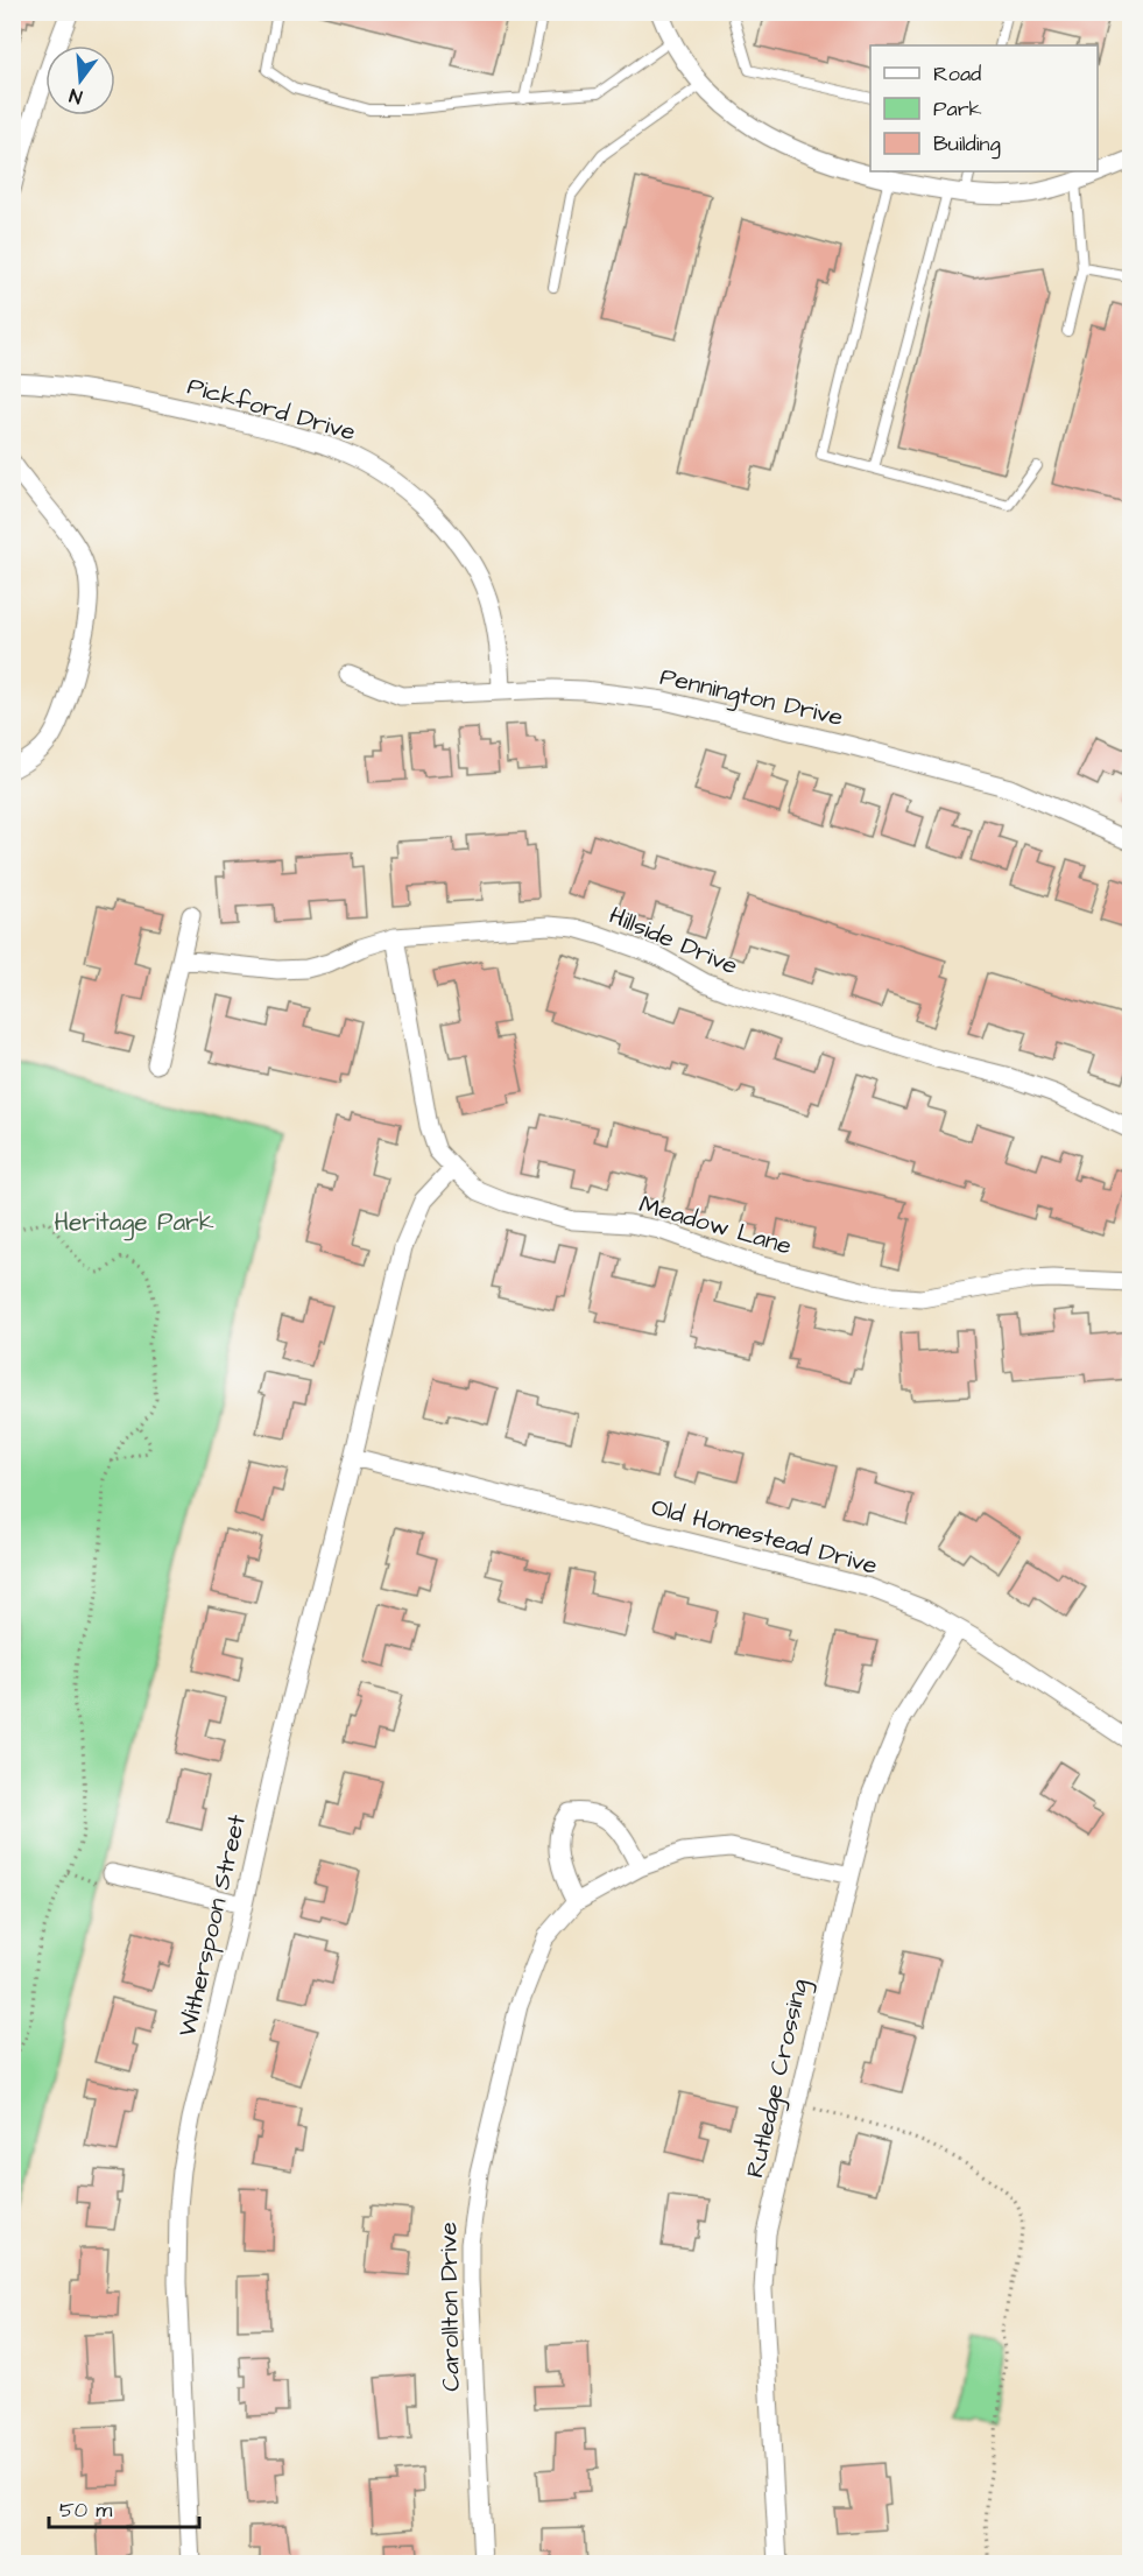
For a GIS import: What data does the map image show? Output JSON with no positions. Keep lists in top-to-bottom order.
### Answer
{
  "streets": {
    "street": [
      "Pickford Drive",
      "Pennington Drive",
      "Hillside Drive",
      "Meadow Lane",
      "Old Homestead Drive",
      "Witherspoon Street",
      "Rutledge Crossing",
      "Carollton Drive"
    ]
  },
  "crossings": [
    ["Pickford Drive", "Pennington Drive"],
    ["Hillside Drive", "Meadow Lane"],
    ["Meadow Lane", "Witherspoon Street"],
    ["Old Homestead Drive", "Witherspoon Street"],
    ["Old Homestead Drive", "Rutledge Crossing"],
    ["Rutledge Crossing", "Carollton Drive"]
  ],
  "parks": ["Heritage Park"],
  "legend": ["Road", "Park", "Building"],
  "scale_bar": "50 m",
  "north": "bottom"
}
